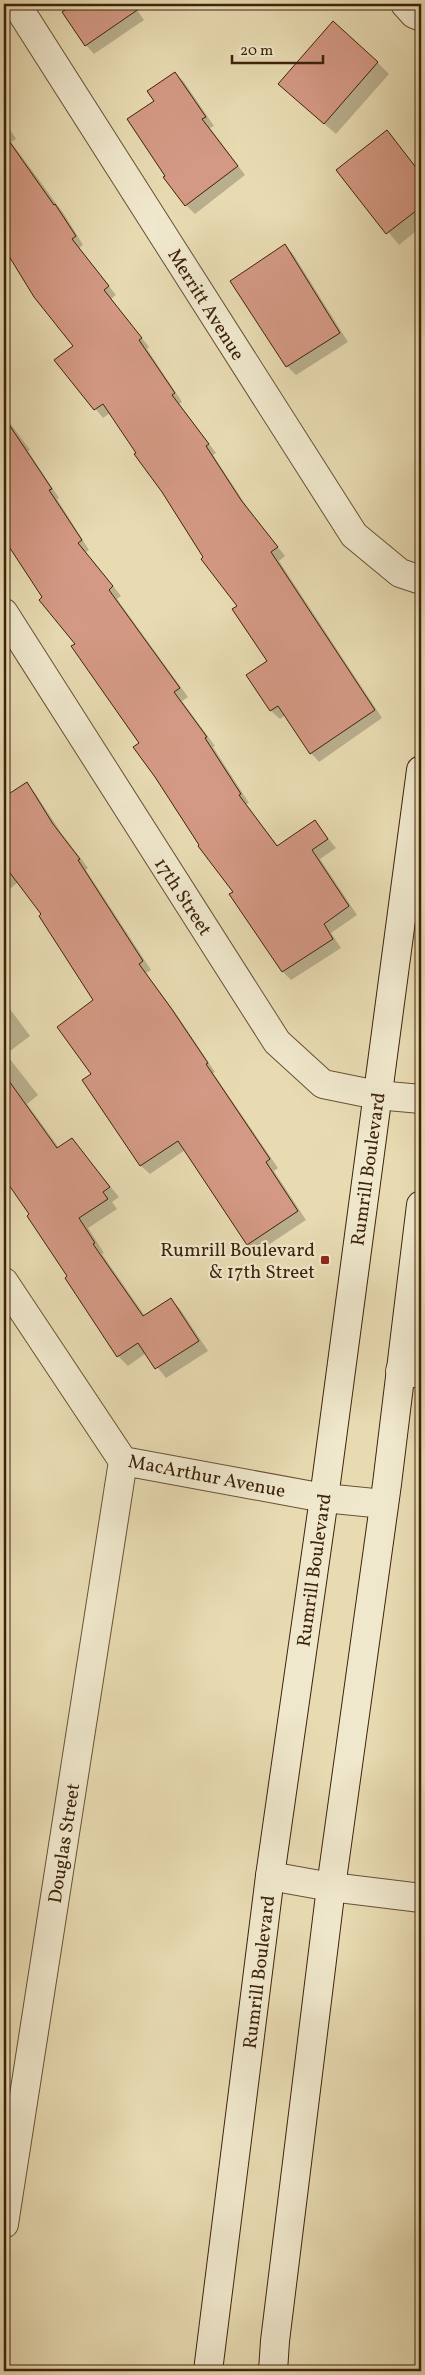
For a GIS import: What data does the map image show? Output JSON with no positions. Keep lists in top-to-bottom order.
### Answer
{
  "streets": {
    "street": [
      "Merritt Avenue",
      "17th Street",
      "Rumrill Boulevard",
      "MacArthur Avenue",
      "Douglas Street"
    ]
  },
  "crossings": [
    ["17th Street", "Rumrill Boulevard"],
    ["Rumrill Boulevard", "MacArthur Avenue"],
    ["MacArthur Avenue", "Douglas Street"]
  ],
  "places": {
    "transit": ["Rumrill Boulevard & 17th Street"]
  },
  "scale_bar": "20 m"
}
